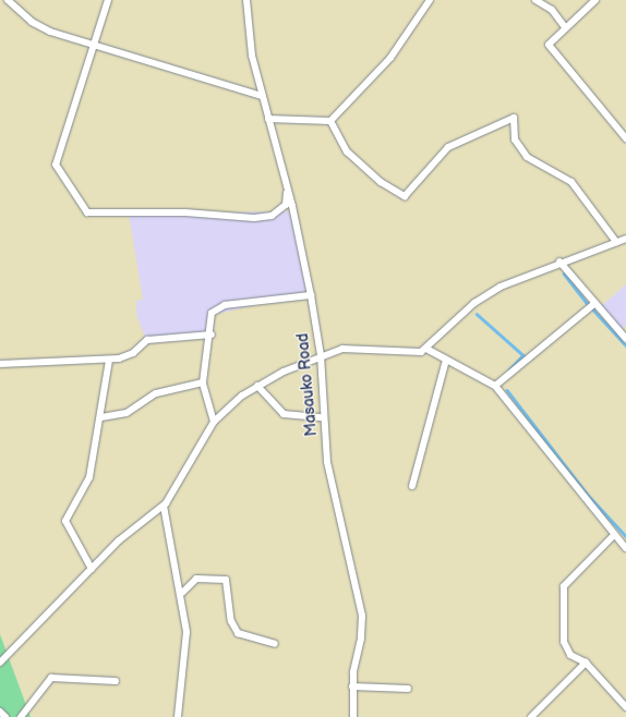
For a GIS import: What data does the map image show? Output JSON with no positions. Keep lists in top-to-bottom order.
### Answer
{
  "streets": {
    "street": ["Masauko Road"]
  }
}
